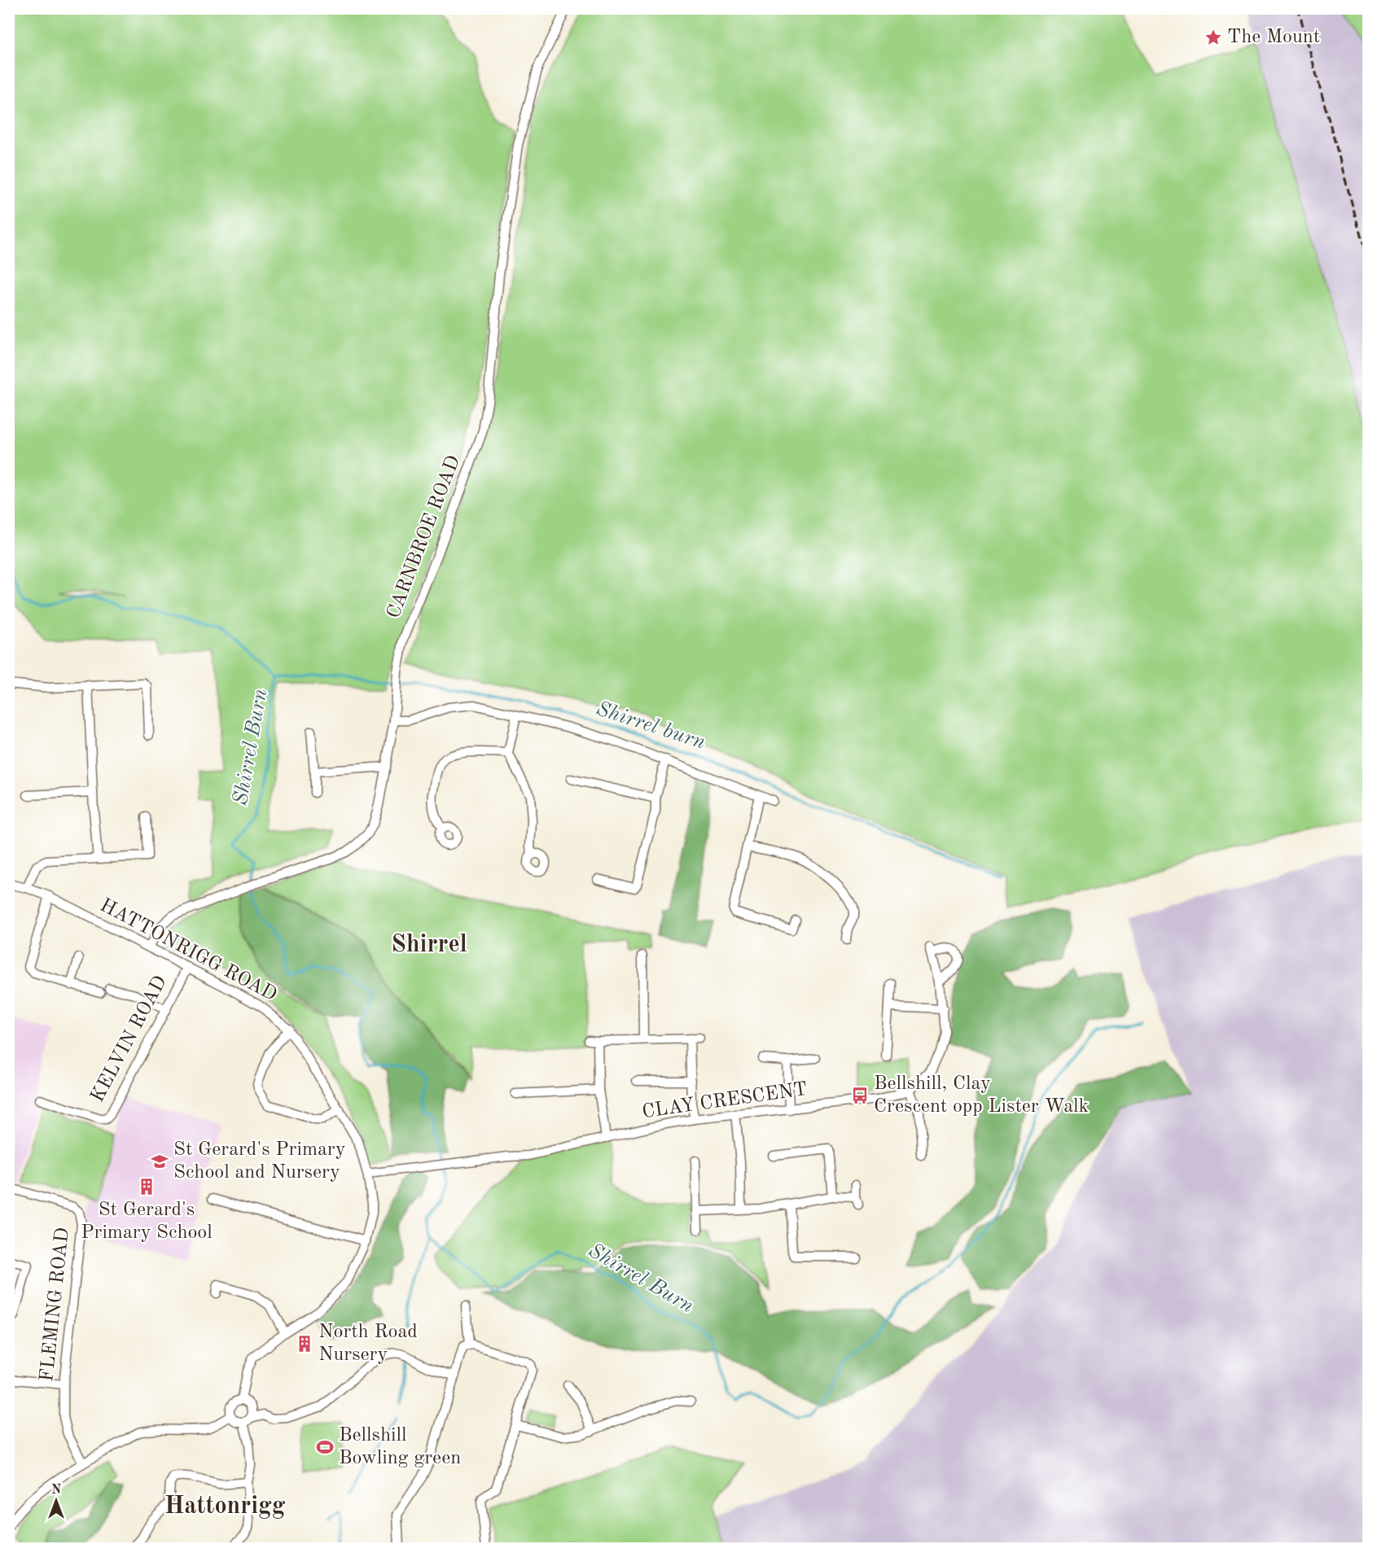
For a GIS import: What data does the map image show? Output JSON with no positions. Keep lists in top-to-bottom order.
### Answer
{
  "streets": {
    "street": [
      "CARNBROE ROAD",
      "HATTONRIGG ROAD",
      "KELVIN ROAD",
      "CLAY CRESCENT",
      "FLEMING ROAD"
    ]
  },
  "crossings": [
    ["CARNBROE ROAD", "HATTONRIGG ROAD"],
    ["HATTONRIGG ROAD", "KELVIN ROAD"],
    ["HATTONRIGG ROAD", "CLAY CRESCENT"]
  ],
  "districts": ["Shirrel", "Hattonrigg"],
  "water": ["Shirrel burn", "Shirrel Burn"],
  "places": {
    "place": ["The Mount"],
    "bus stop": ["Bellshill, Clay Crescent opp Lister Walk"],
    "school or university": ["St Gerard's Primary School and Nursery"],
    "building": ["St Gerard's Primary School", "North Road Nursery"],
    "sports": ["Bellshill Bowling green"]
  },
  "north": "top"
}
